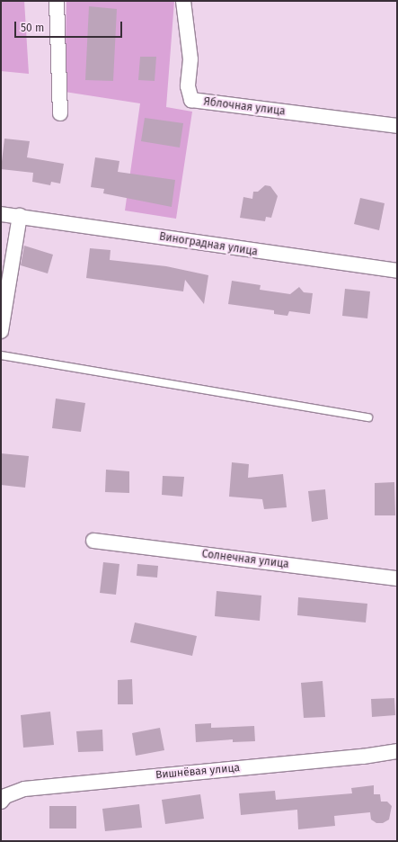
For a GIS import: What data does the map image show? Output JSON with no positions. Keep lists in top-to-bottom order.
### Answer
{
  "streets": {
    "street": [
      "Яблочная улица",
      "Виноградная улица",
      "Солнечная улица",
      "Вишнёвая улица"
    ]
  },
  "scale_bar": "50 m"
}
